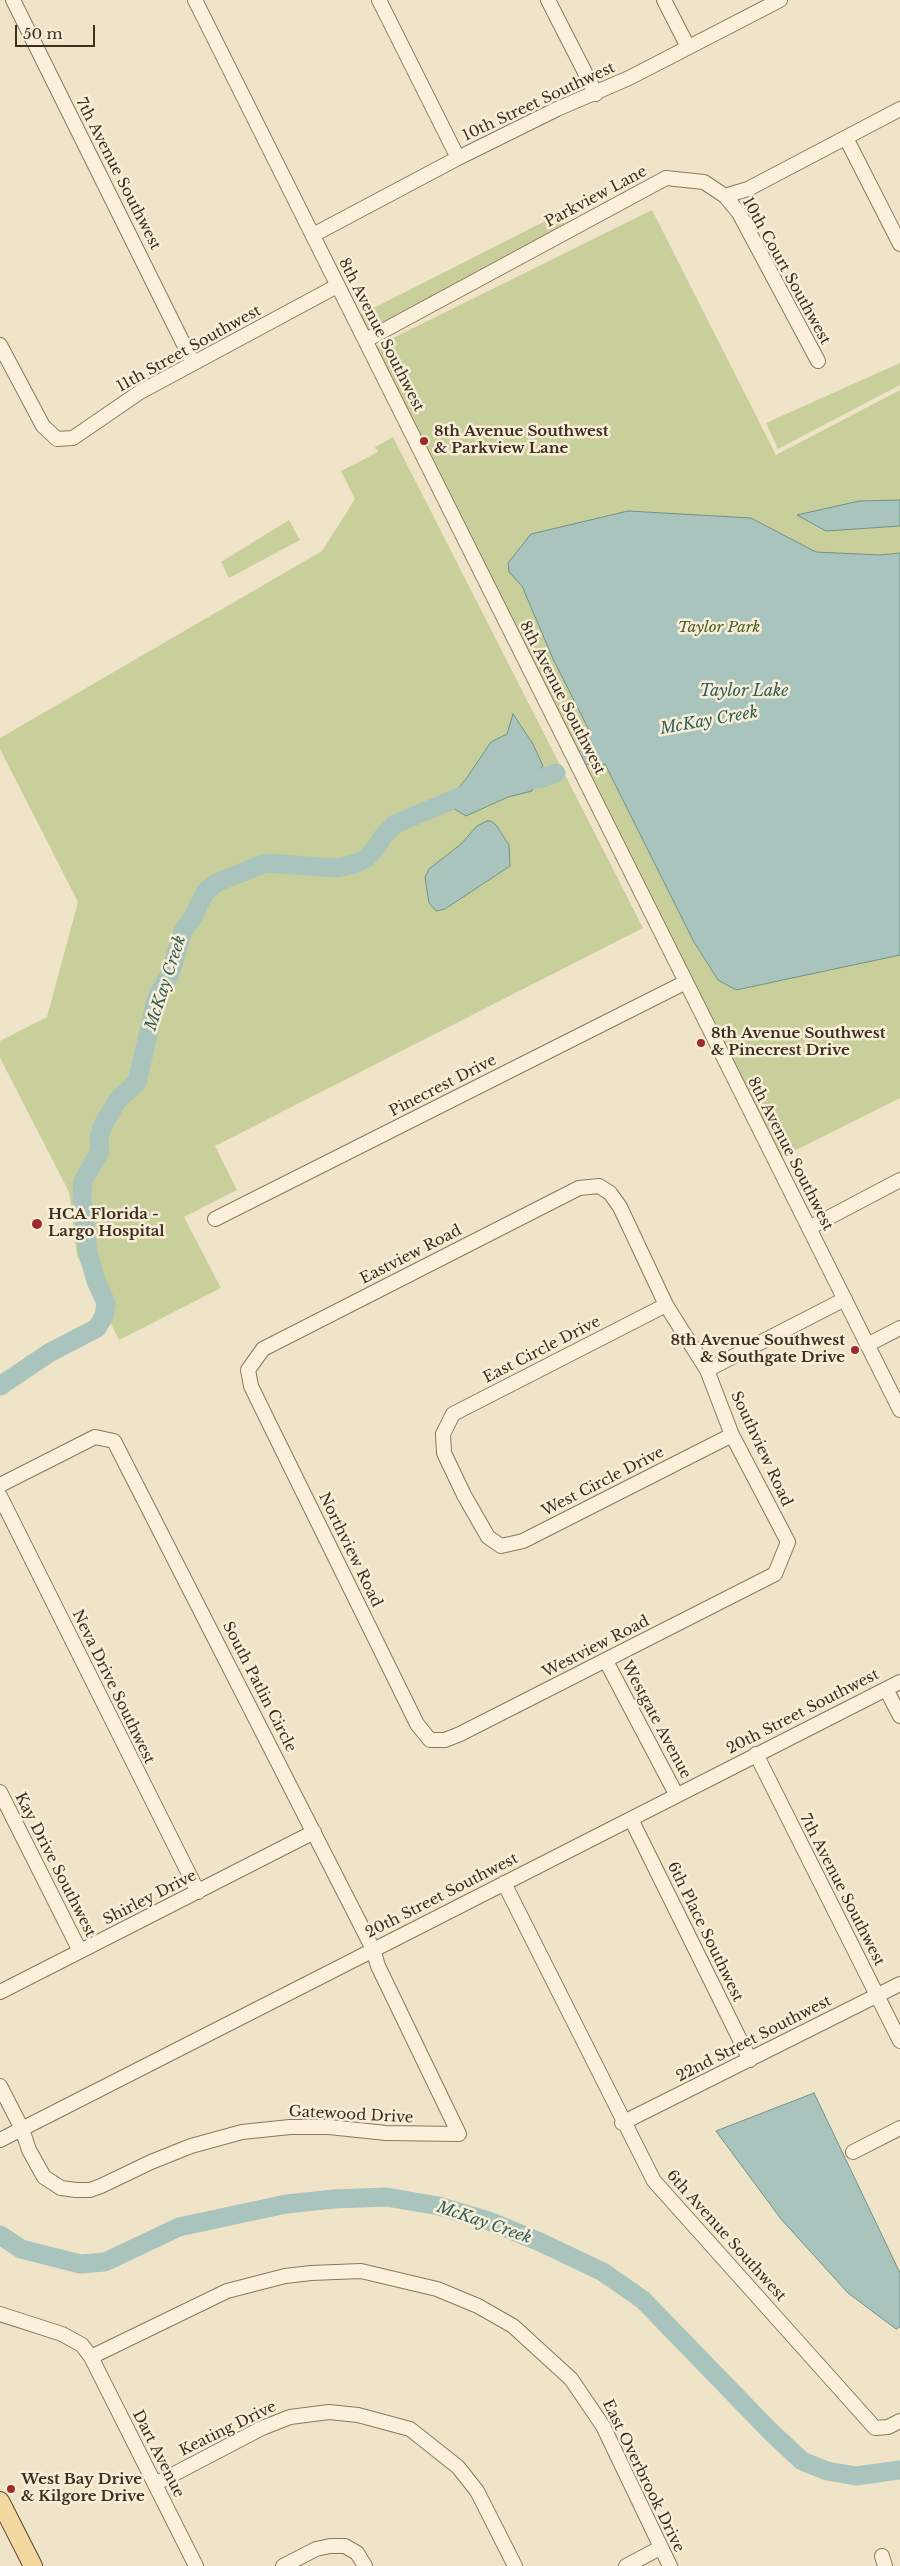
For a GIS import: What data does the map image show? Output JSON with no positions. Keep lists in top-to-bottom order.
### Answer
{
  "streets": {
    "street": [
      "10th Street Southwest",
      "7th Avenue Southwest",
      "Parkview Lane",
      "10th Court Southwest",
      "8th Avenue Southwest",
      "11th Street Southwest",
      "Pinecrest Drive",
      "Eastview Road",
      "East Circle Drive",
      "Southview Road",
      "West Circle Drive",
      "Northview Road",
      "Westview Road",
      "Neva Drive Southwest",
      "South Patlin Circle",
      "20th Street Southwest",
      "Westgate Avenue",
      "Kay Drive Southwest",
      "Shirley Drive",
      "6th Place Southwest",
      "22nd Street Southwest",
      "Gatewood Drive",
      "6th Avenue Southwest",
      "Keating Drive",
      "Dart Avenue",
      "East Overbrook Drive"
    ]
  },
  "crossings": [
    ["10th Street Southwest", "8th Avenue Southwest"],
    ["7th Avenue Southwest", "11th Street Southwest"],
    ["7th Avenue Southwest", "20th Street Southwest"],
    ["7th Avenue Southwest", "22nd Street Southwest"],
    ["Parkview Lane", "10th Court Southwest"],
    ["Parkview Lane", "8th Avenue Southwest"],
    ["8th Avenue Southwest", "11th Street Southwest"],
    ["8th Avenue Southwest", "Pinecrest Drive"],
    ["Eastview Road", "Southview Road"],
    ["Eastview Road", "Northview Road"],
    ["East Circle Drive", "Southview Road"],
    ["East Circle Drive", "West Circle Drive"],
    ["Southview Road", "West Circle Drive"],
    ["Southview Road", "Westview Road"],
    ["Northview Road", "Westview Road"],
    ["Westview Road", "Westgate Avenue"],
    ["Neva Drive Southwest", "Shirley Drive"],
    ["South Patlin Circle", "20th Street Southwest"],
    ["South Patlin Circle", "Shirley Drive"],
    ["South Patlin Circle", "Gatewood Drive"],
    ["20th Street Southwest", "Westgate Avenue"],
    ["20th Street Southwest", "6th Place Southwest"],
    ["20th Street Southwest", "Gatewood Drive"],
    ["20th Street Southwest", "6th Avenue Southwest"],
    ["Kay Drive Southwest", "Shirley Drive"],
    ["6th Place Southwest", "22nd Street Southwest"],
    ["22nd Street Southwest", "6th Avenue Southwest"],
    ["Keating Drive", "Dart Avenue"],
    ["Dart Avenue", "East Overbrook Drive"]
  ],
  "water": ["Taylor Lake", "McKay Creek"],
  "parks": ["Taylor Park"],
  "places": [
    "8th Avenue Southwest & Parkview Lane",
    "8th Avenue Southwest & Pinecrest Drive",
    "HCA Florida - Largo Hospital",
    "8th Avenue Southwest & Southgate Drive",
    "West Bay Drive & Kilgore Drive"
  ],
  "scale_bar": "50 m"
}
